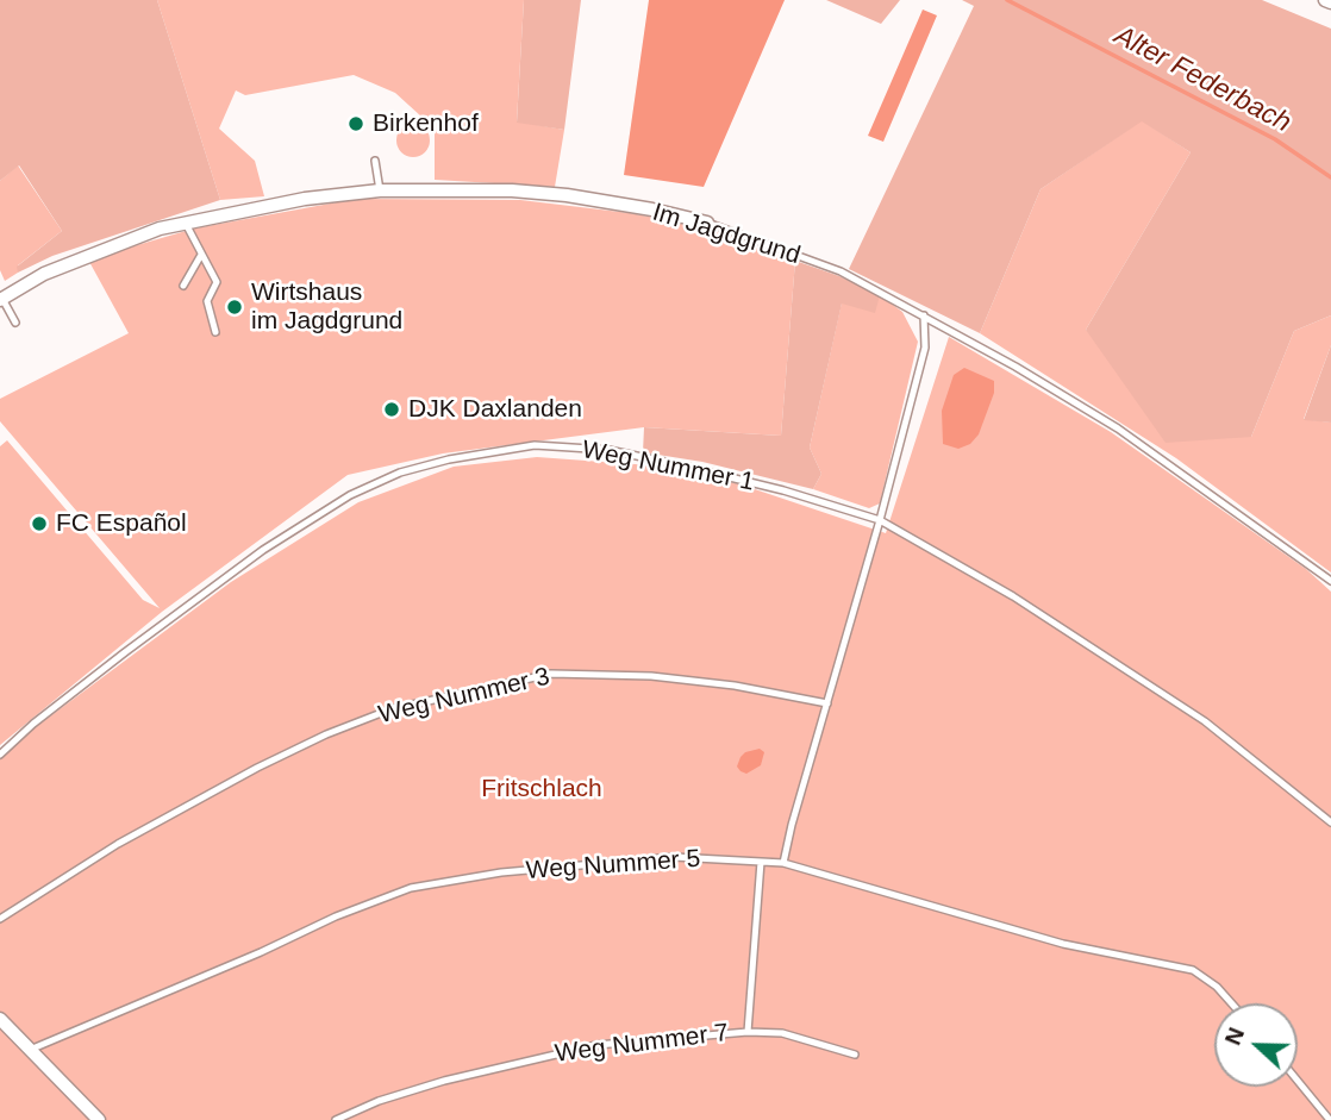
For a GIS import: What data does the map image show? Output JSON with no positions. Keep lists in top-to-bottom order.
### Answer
{
  "streets": {
    "street": ["Im Jagdgrund"],
    "lane": [
      "Weg Nummer 1",
      "Weg Nummer 3",
      "Weg Nummer 5",
      "Weg Nummer 7"
    ]
  },
  "water": ["Alter Federbach"],
  "parks": ["Fritschlach"],
  "places": [
    "Birkenhof",
    "Wirtshaus im Jagdgrund",
    "DJK Daxlanden",
    "FC Español"
  ],
  "north": "left"
}
